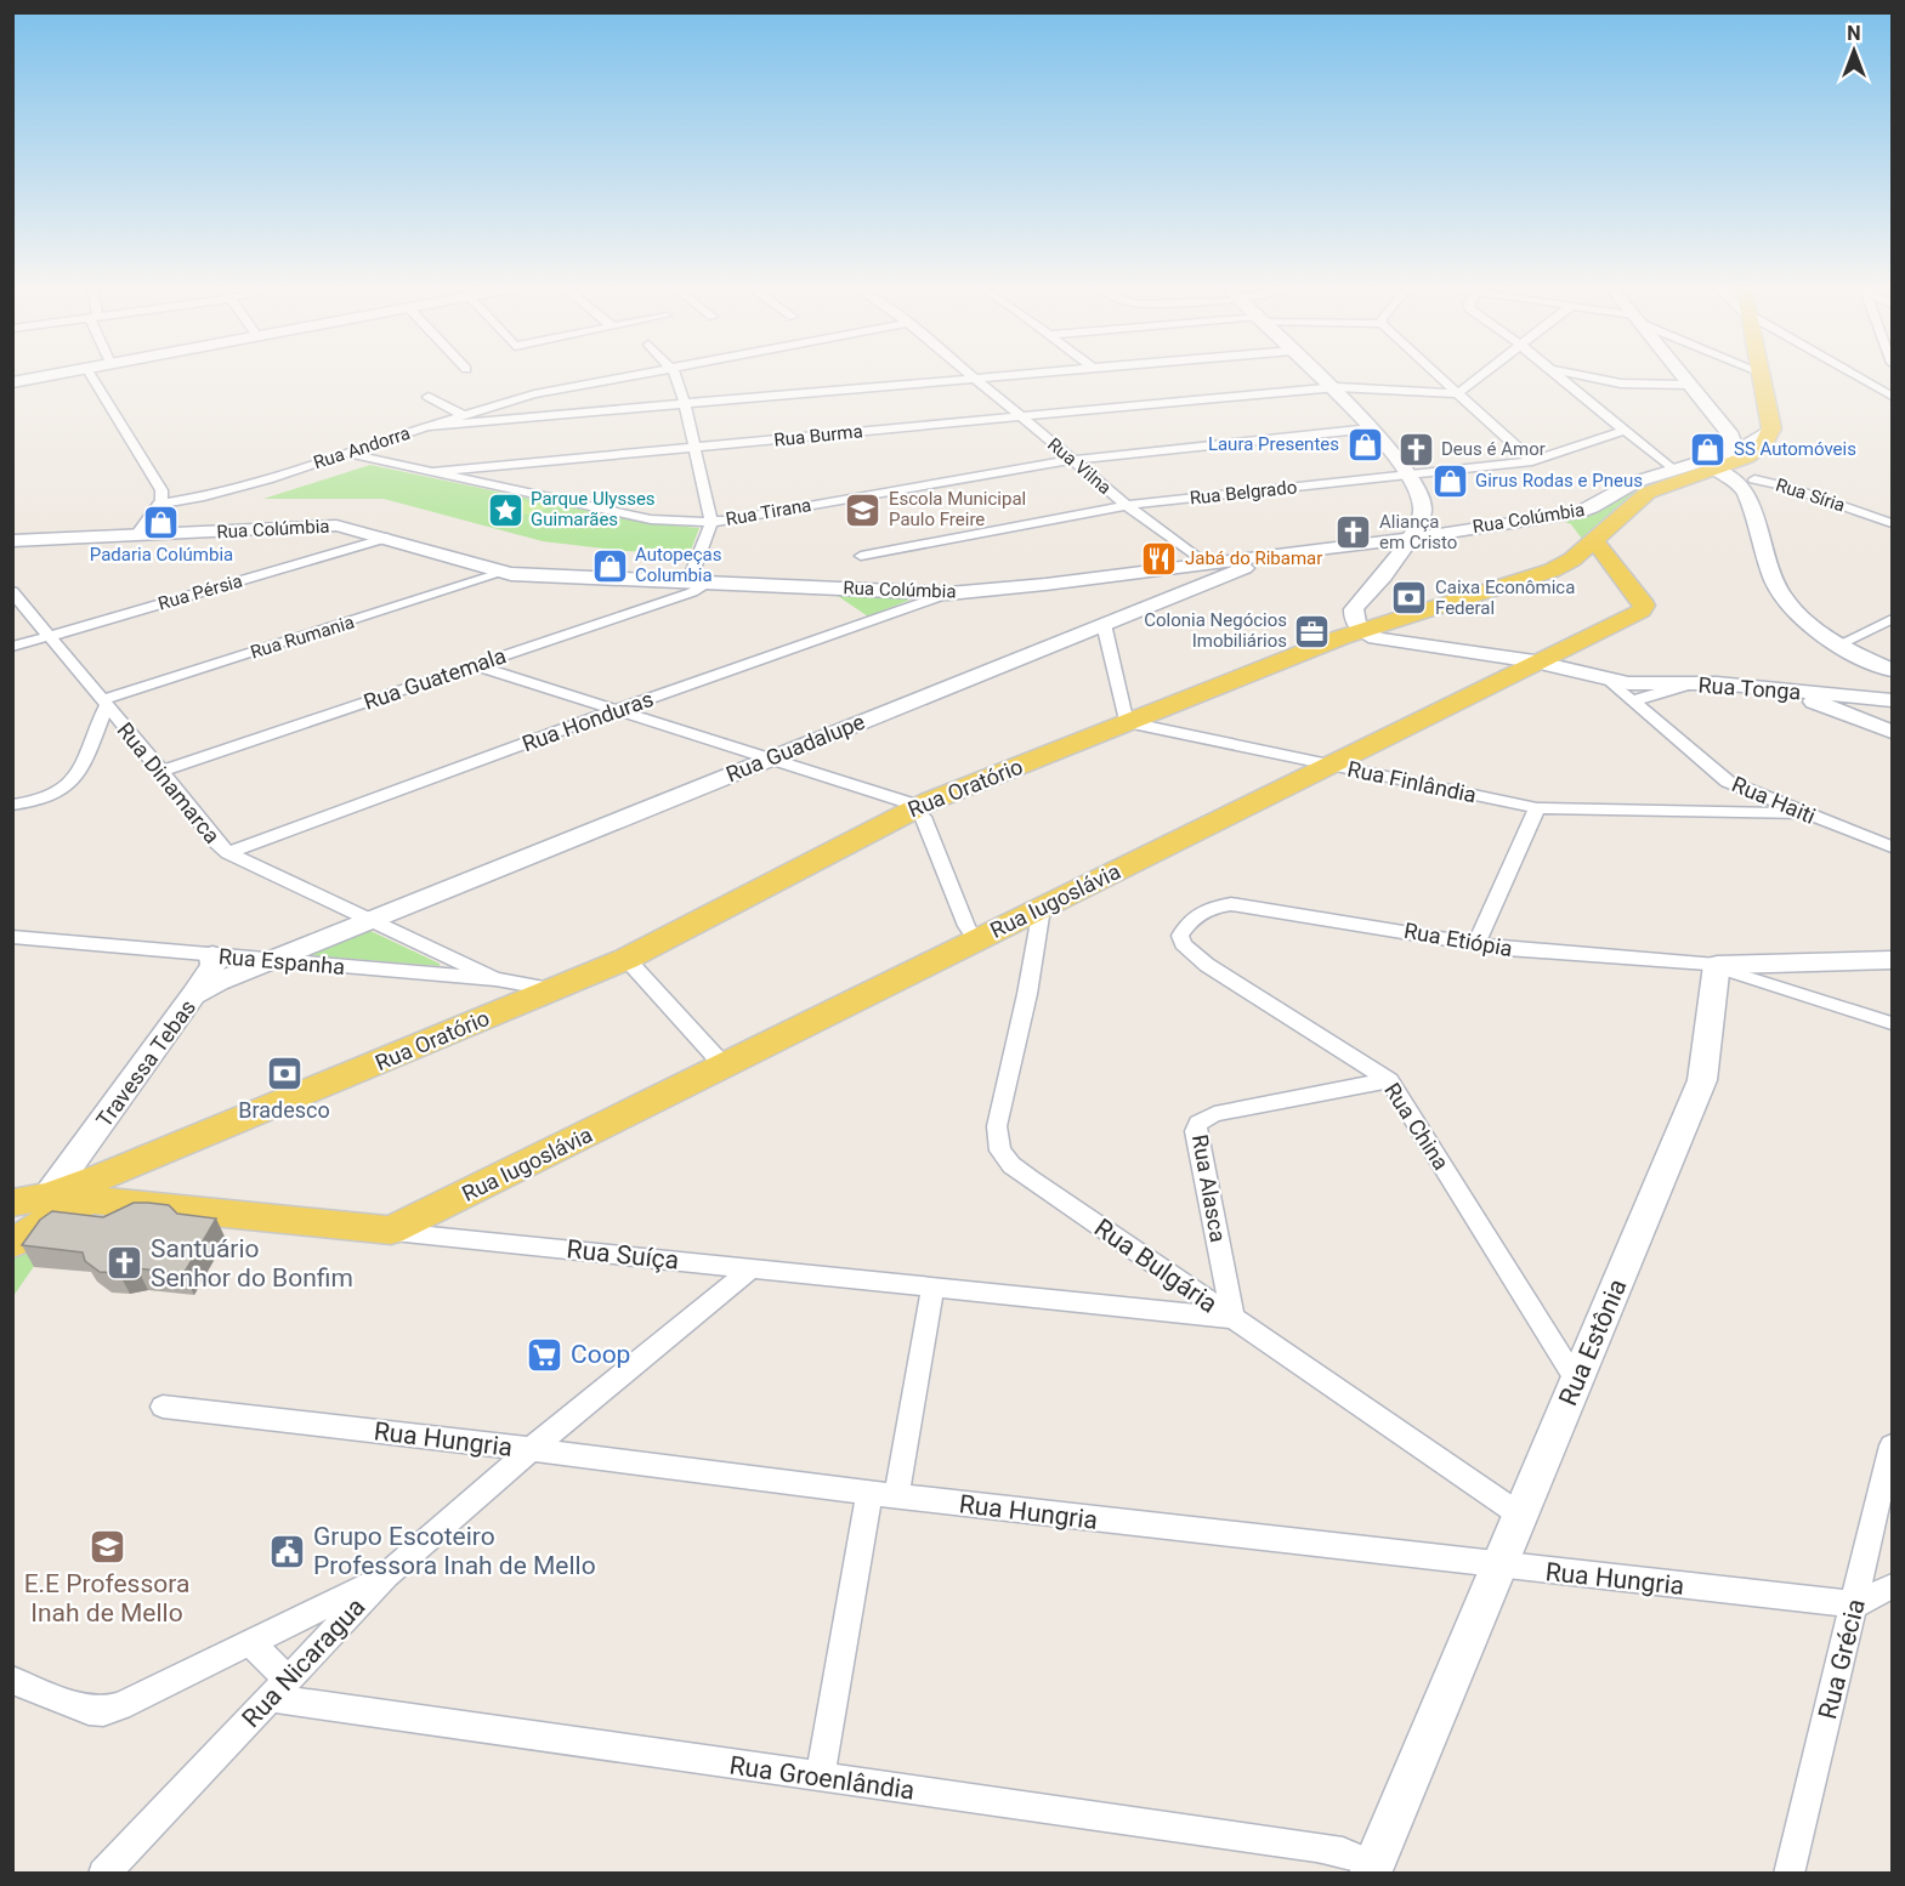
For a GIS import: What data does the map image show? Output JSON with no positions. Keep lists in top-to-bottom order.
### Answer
{
  "streets": {
    "main road": [
      "Rua Colúmbia",
      "Rua Tonga",
      "Rua Guadalupe",
      "Rua Oratório",
      "Rua Haiti",
      "Rua Iugoslávia",
      "Travessa Tebas",
      "Rua Suíça",
      "Rua Estônia"
    ],
    "street": [
      "Rua Burma",
      "Rua Andorra",
      "Rua Vilna",
      "Rua Belgrado",
      "Rua Síria",
      "Rua Tirana",
      "Rua Pérsia",
      "Rua Rumania",
      "Rua Guatemala",
      "Rua Honduras",
      "Rua Finlândia",
      "Rua Dinamarca",
      "Rua Etiópia",
      "Rua Espanha",
      "Rua China",
      "Rua Alasca",
      "Rua Bulgária",
      "Rua Hungria",
      "Rua Grécia",
      "Rua Nicaragua",
      "Rua Groenlândia"
    ]
  },
  "crossings": [
    ["Rua Burma", "Rua Vilna"],
    ["Rua Burma", "Rua Tirana"],
    ["Rua Andorra", "Rua Tirana"],
    ["Rua Vilna", "Rua Belgrado"],
    ["Rua Vilna", "Rua Tirana"],
    ["Rua Vilna", "Rua Colúmbia"],
    ["Rua Vilna", "Rua Guadalupe"],
    ["Rua Colúmbia", "Rua Pérsia"],
    ["Rua Colúmbia", "Rua Rumania"],
    ["Rua Colúmbia", "Rua Guatemala"],
    ["Rua Colúmbia", "Rua Honduras"],
    ["Rua Colúmbia", "Rua Guadalupe"],
    ["Rua Colúmbia", "Rua Oratório"],
    ["Rua Pérsia", "Rua Dinamarca"],
    ["Rua Rumania", "Rua Dinamarca"],
    ["Rua Guatemala", "Rua Dinamarca"],
    ["Rua Tonga", "Rua Haiti"],
    ["Rua Honduras", "Rua Dinamarca"],
    ["Rua Guadalupe", "Rua Dinamarca"],
    ["Rua Guadalupe", "Rua Espanha"],
    ["Rua Guadalupe", "Travessa Tebas"],
    ["Rua Finlândia", "Rua Oratório"],
    ["Rua Finlândia", "Rua Haiti"],
    ["Rua Finlândia", "Rua Iugoslávia"],
    ["Rua Dinamarca", "Rua Espanha"],
    ["Rua Oratório", "Rua Haiti"],
    ["Rua Oratório", "Rua Iugoslávia"],
    ["Rua Oratório", "Rua Espanha"],
    ["Rua Oratório", "Travessa Tebas"],
    ["Rua Oratório", "Rua Suíça"],
    ["Rua Haiti", "Rua Iugoslávia"],
    ["Rua Iugoslávia", "Rua Suíça"],
    ["Rua Iugoslávia", "Rua Bulgária"],
    ["Rua Etiópia", "Rua China"],
    ["Rua Etiópia", "Rua Estônia"],
    ["Rua Espanha", "Travessa Tebas"],
    ["Travessa Tebas", "Rua Suíça"],
    ["Rua China", "Rua Alasca"],
    ["Rua China", "Rua Estônia"],
    ["Rua Alasca", "Rua Suíça"],
    ["Rua Alasca", "Rua Bulgária"],
    ["Rua Suíça", "Rua Bulgária"],
    ["Rua Suíça", "Rua Nicaragua"],
    ["Rua Bulgária", "Rua Estônia"],
    ["Rua Estônia", "Rua Hungria"],
    ["Rua Estônia", "Rua Groenlândia"],
    ["Rua Hungria", "Rua Grécia"],
    ["Rua Hungria", "Rua Nicaragua"],
    ["Rua Nicaragua", "Rua Groenlândia"]
  ],
  "places": {
    "shop": [
      "Laura Presentes",
      "SS Automóveis",
      "Girus Rodas e Pneus",
      "Padaria Colúmbia",
      "Autopeças Columbia"
    ],
    "church": ["Deus é Amor", "Aliança em Cristo", "Santuário Senhor do Bonfim"],
    "place": ["Parque Ulysses Guimarães"],
    "school or university": ["Escola Municipal Paulo Freire", "E.E Professora Inah de Mello"],
    "restaurant": ["Jabá do Ribamar"],
    "bank": ["Caixa Econômica Federal", "Bradesco"],
    "office": ["Colonia Negócios Imobiliários"],
    "supermarket": ["Coop"],
    "public building": ["Grupo Escoteiro Professora Inah de Mello"]
  },
  "north": "top"
}
